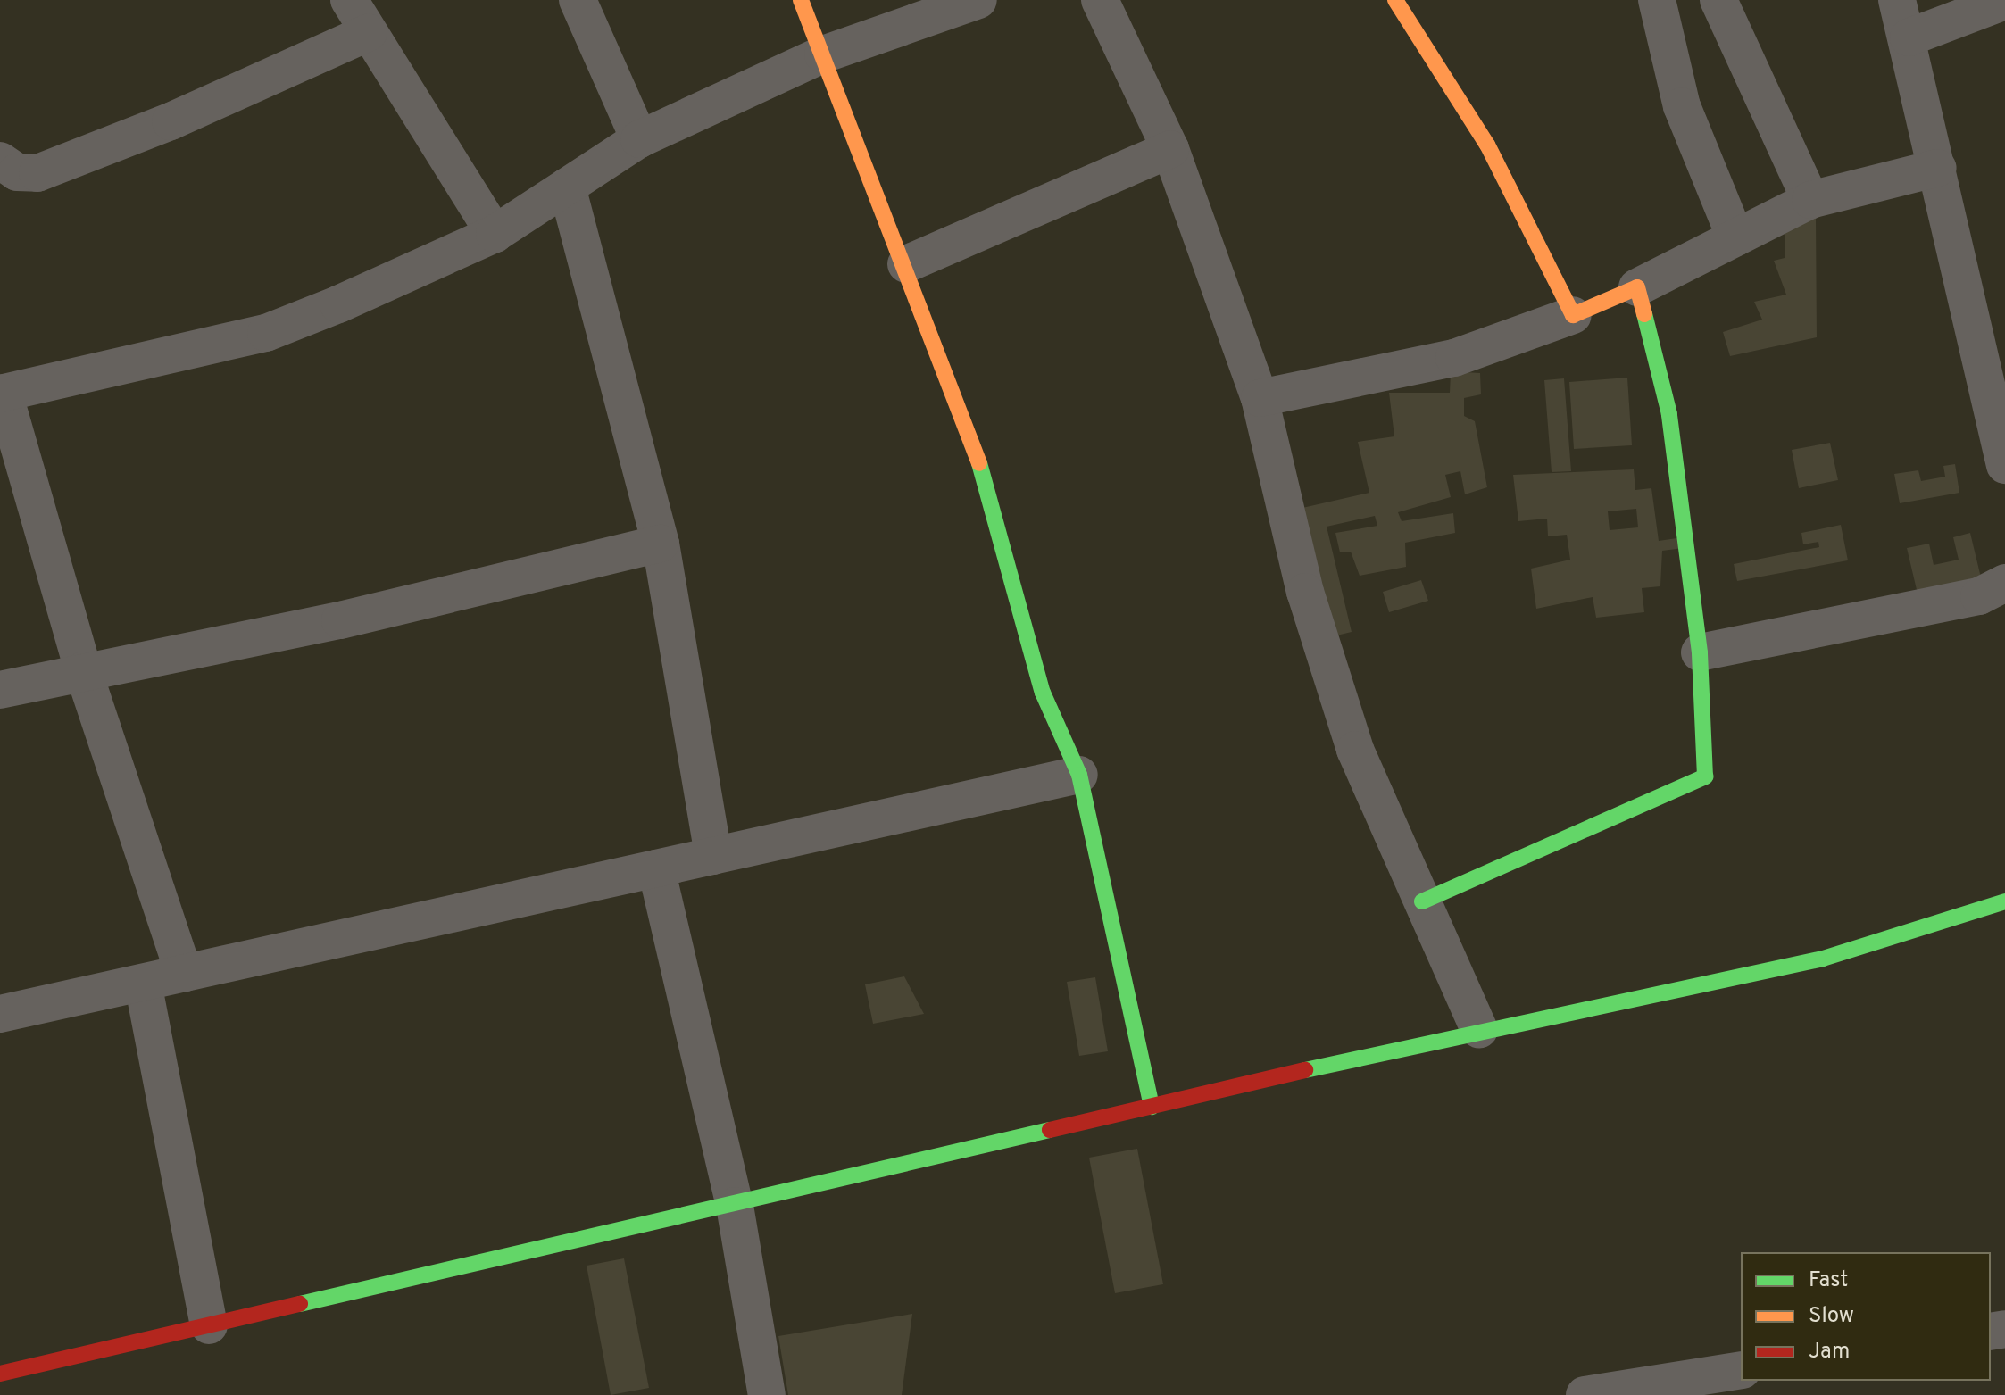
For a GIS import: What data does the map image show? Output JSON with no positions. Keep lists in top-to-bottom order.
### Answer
{
  "legend": ["Fast", "Slow", "Jam"]
}
